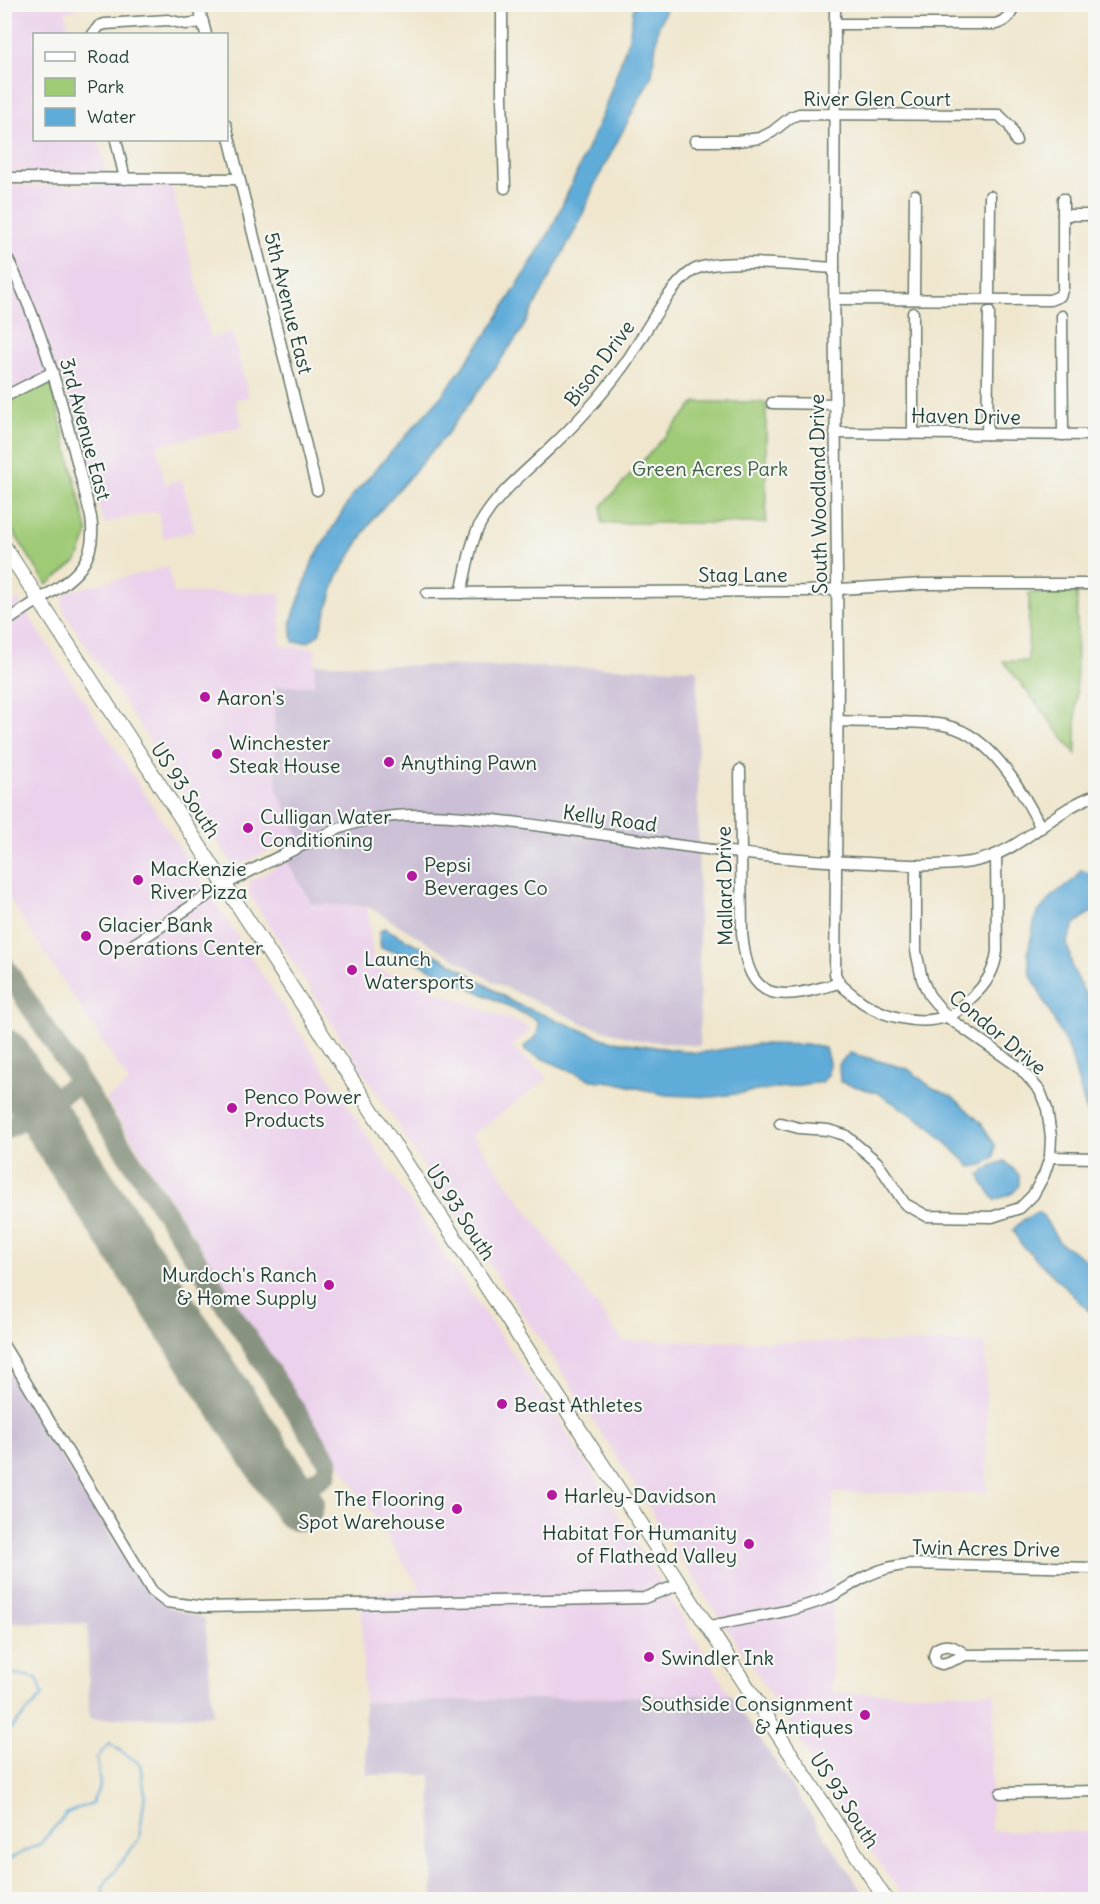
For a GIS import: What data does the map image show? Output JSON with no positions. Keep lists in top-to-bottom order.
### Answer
{
  "streets": {
    "main road": ["US 93 South"],
    "street": [
      "River Glen Court",
      "5th Avenue East",
      "Bison Drive",
      "Haven Drive",
      "3rd Avenue East",
      "South Woodland Drive",
      "Stag Lane",
      "Kelly Road",
      "Mallard Drive",
      "Condor Drive",
      "Twin Acres Drive"
    ]
  },
  "crossings": [
    ["River Glen Court", "South Woodland Drive"],
    ["Bison Drive", "South Woodland Drive"],
    ["Bison Drive", "Stag Lane"],
    ["Haven Drive", "South Woodland Drive"],
    ["3rd Avenue East", "US 93 South"],
    ["South Woodland Drive", "Stag Lane"],
    ["South Woodland Drive", "Kelly Road"],
    ["South Woodland Drive", "Mallard Drive"],
    ["US 93 South", "Kelly Road"],
    ["US 93 South", "Twin Acres Drive"],
    ["Kelly Road", "Mallard Drive"],
    ["Kelly Road", "Condor Drive"]
  ],
  "parks": ["Green Acres Park"],
  "places": [
    "Aaron's",
    "Winchester Steak House",
    "Anything Pawn",
    "Culligan Water Conditioning",
    "Pepsi Beverages Co",
    "MacKenzie River Pizza",
    "Glacier Bank Operations Center",
    "Launch Watersports",
    "Penco Power Products",
    "Murdoch's Ranch & Home Supply",
    "Beast Athletes",
    "Harley-Davidson",
    "The Flooring Spot Warehouse",
    "Habitat For Humanity of Flathead Valley",
    "Swindler Ink",
    "Southside Consignment & Antiques"
  ],
  "legend": ["Road", "Park", "Water"]
}
